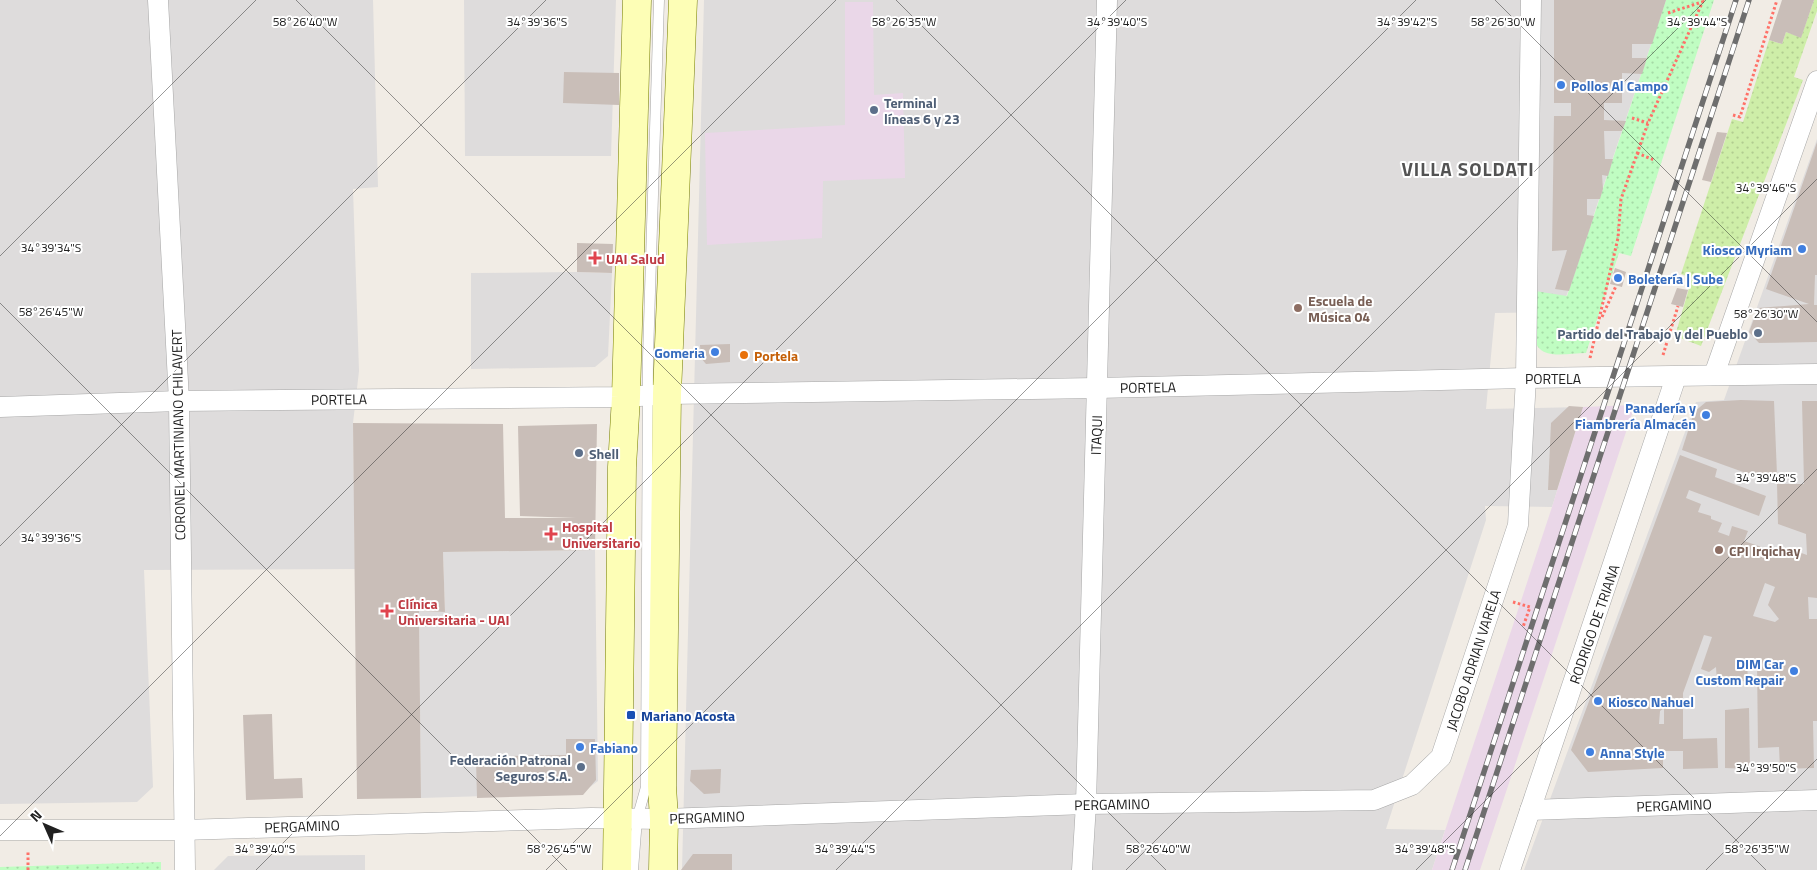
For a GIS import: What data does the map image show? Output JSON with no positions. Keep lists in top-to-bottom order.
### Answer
{
  "streets": {
    "street": [
      "PORTELA",
      "CORONEL MARTINIANO CHILAVERT",
      "ITAQUI",
      "RODRIGO DE TRIANA",
      "JACOBO ADRIAN VARELA",
      "PERGAMINO"
    ]
  },
  "crossings": [
    ["PORTELA", "CORONEL MARTINIANO CHILAVERT"],
    ["PORTELA", "ITAQUI"],
    ["PORTELA", "RODRIGO DE TRIANA"],
    ["PORTELA", "JACOBO ADRIAN VARELA"],
    ["CORONEL MARTINIANO CHILAVERT", "PERGAMINO"],
    ["ITAQUI", "PERGAMINO"],
    ["RODRIGO DE TRIANA", "PERGAMINO"],
    ["JACOBO ADRIAN VARELA", "PERGAMINO"]
  ],
  "districts": ["VILLA SOLDATI"],
  "places": {
    "other": [
      "Pollos Al Campo",
      "Terminal líneas 6 y 23",
      "Kiosco Myriam",
      "Boletería | Sube",
      "Escuela de Música 04",
      "Partido del Trabajo y del Pueblo",
      "Gomeria",
      "Portela",
      "Panadería y Fiambrería Almacén",
      "Shell",
      "CPI Irqichay",
      "DIM Car Custom Repair",
      "Kiosco Nahuel",
      "Fabiano",
      "Anna Style",
      "Federación Patronal Seguros S.A."
    ],
    "health": ["UAI Salud", "Hospital Universitario", "Clínica Universitaria - UAI"],
    "transit": ["Mariano Acosta"]
  },
  "north": "top left",
  "coordinates": [
    "58°26'30\"W",
    "58°26'40\"W",
    "34°39'36\"S",
    "58°26'35\"W",
    "34°39'42\"S",
    "34°39'44\"S",
    "34°39'40\"S",
    "34°39'46\"S",
    "34°39'34\"S",
    "58°26'45\"W",
    "34°39'48\"S",
    "34°39'50\"S"
  ]
}
